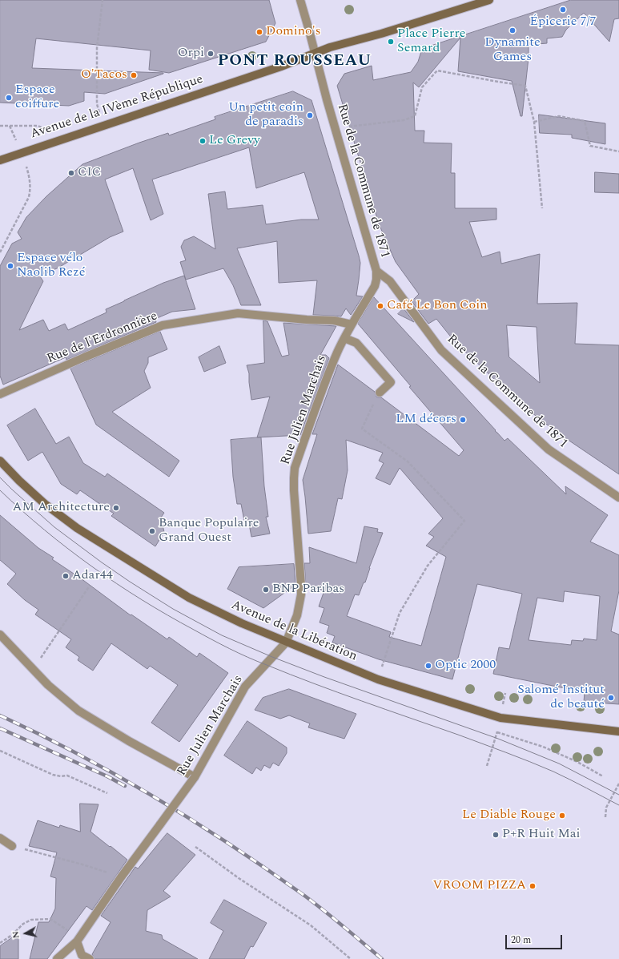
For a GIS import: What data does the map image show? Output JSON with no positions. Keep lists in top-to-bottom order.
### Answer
{
  "streets": {
    "street": [
      "Avenue de la IVème République",
      "Rue de la Commune de 1871",
      "Rue de l'Erdronnière",
      "Rue Julien Marchais",
      "Avenue de la Libération"
    ]
  },
  "crossings": [
    ["Avenue de la IVème République", "Rue de la Commune de 1871"],
    ["Rue de la Commune de 1871", "Rue Julien Marchais"],
    ["Rue de l'Erdronnière", "Rue Julien Marchais"],
    ["Rue Julien Marchais", "Avenue de la Libération"]
  ],
  "districts": ["PONT ROUSSEAU"],
  "places": [
    "Épicerie 7/7",
    "Dynamite Games",
    "Domino's",
    "Place Pierre Semard",
    "Orpi",
    "O'Tacos",
    "Espace coiffure",
    "Un petit coin de paradis",
    "Le Grevy",
    "CIC",
    "Espace vélo Naolib Rezé",
    "Café Le Bon Coin",
    "LM décors",
    "AM Architecture",
    "Banque Populaire Grand Ouest",
    "Adar44",
    "BNP Paribas",
    "Optic 2000",
    "Salomé Institut de beauté",
    "Le Diable Rouge",
    "P+R Huit Mai",
    "VROOM PIZZA"
  ],
  "scale_bar": "20 m",
  "north": "left"
}
